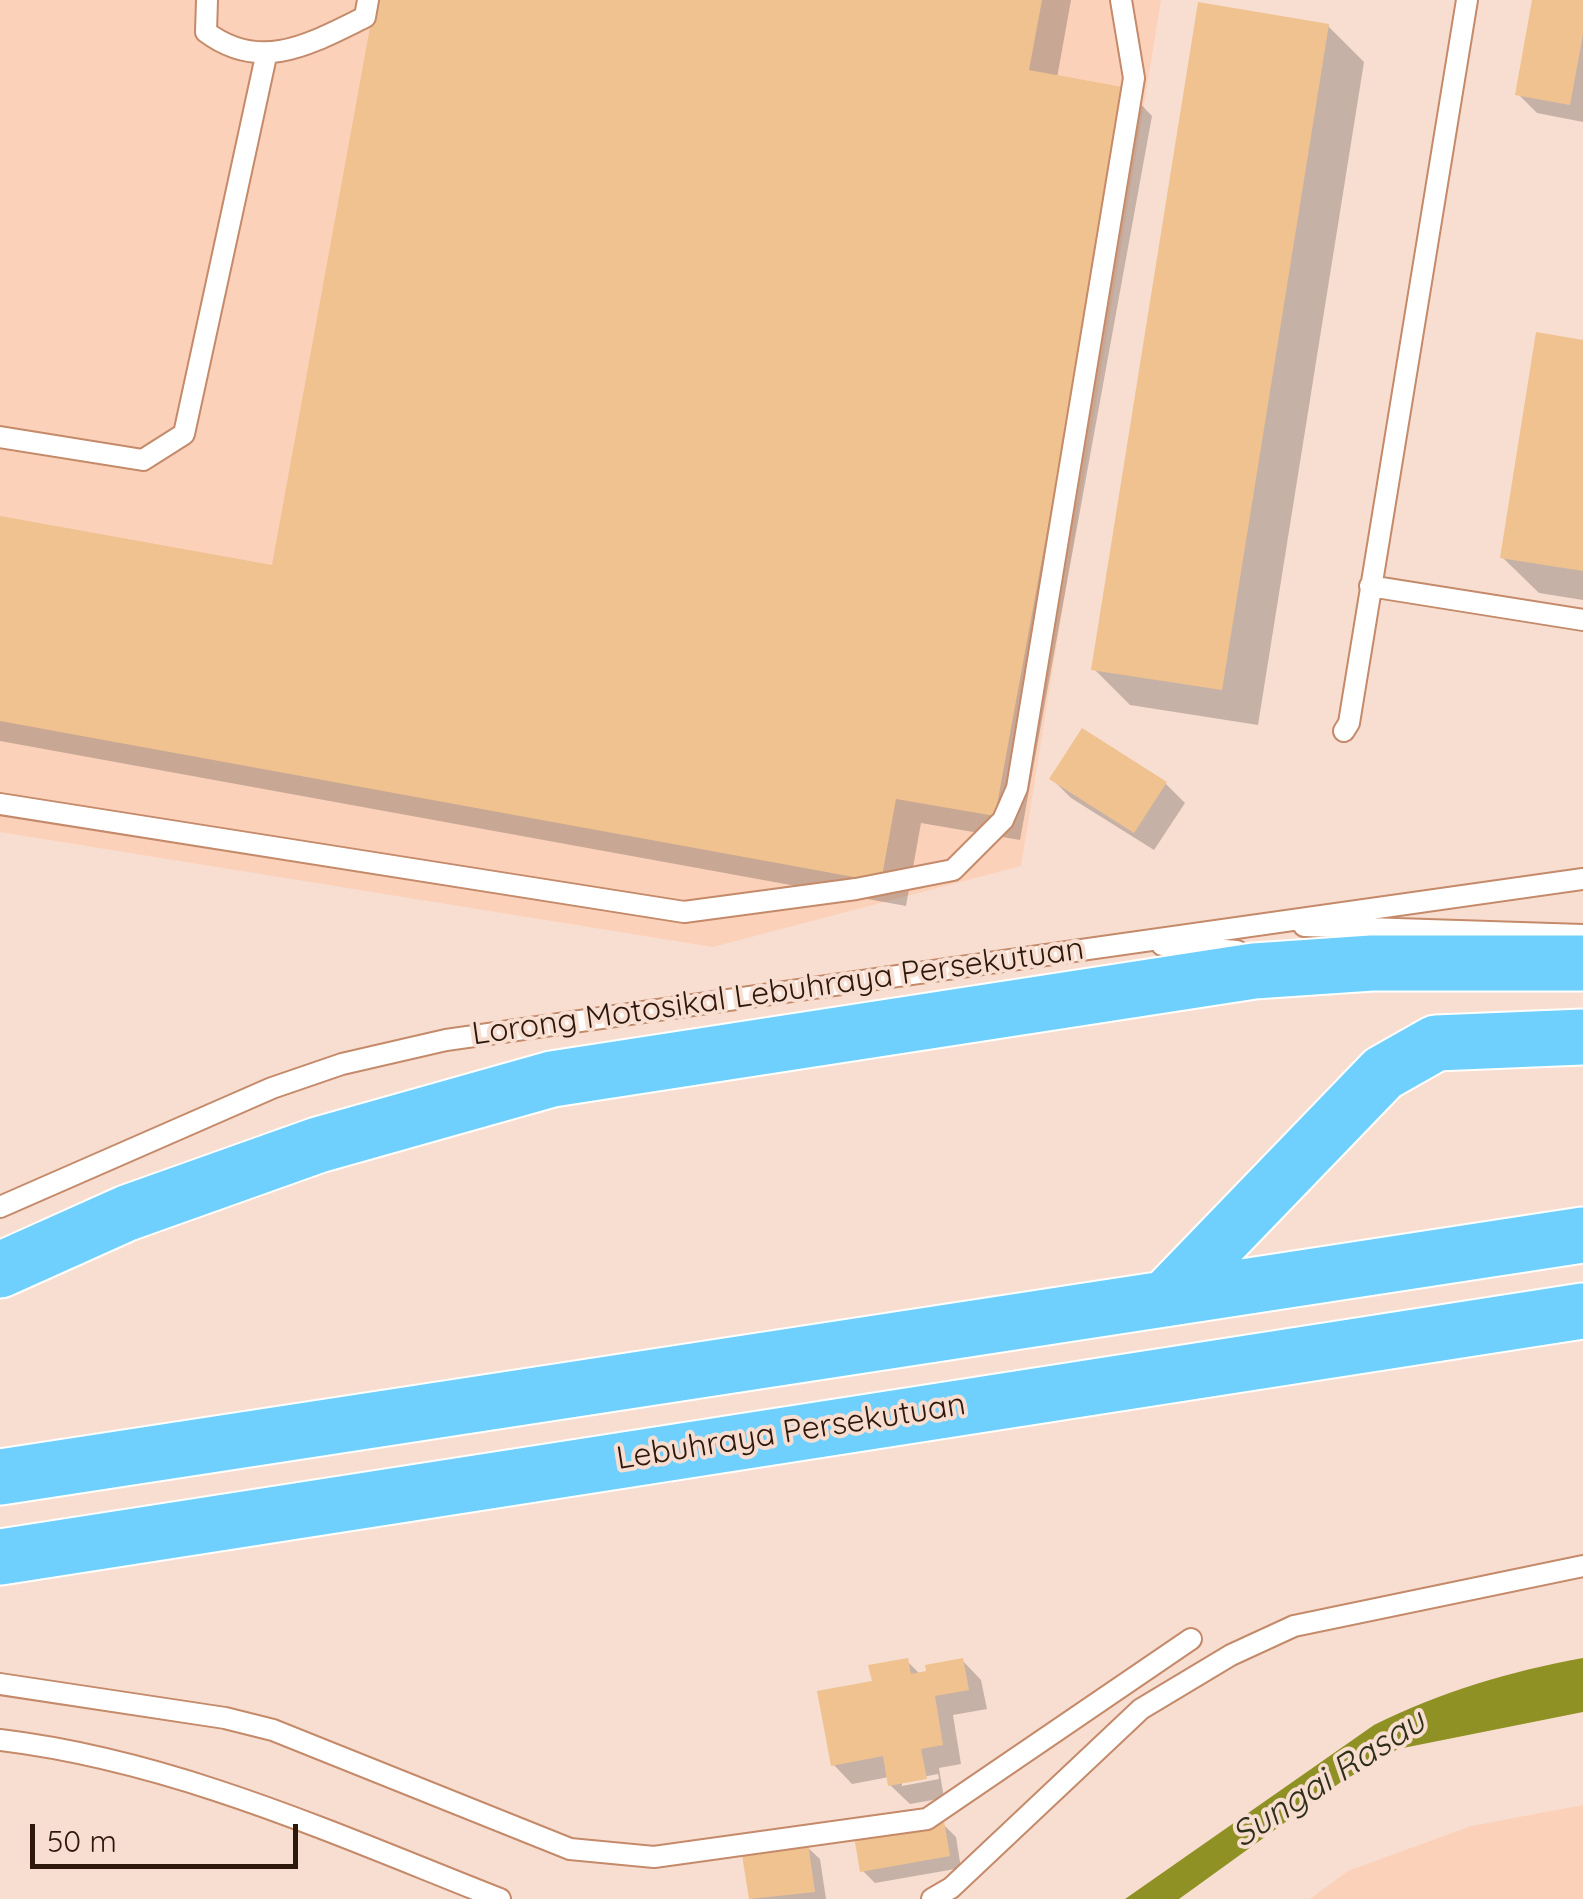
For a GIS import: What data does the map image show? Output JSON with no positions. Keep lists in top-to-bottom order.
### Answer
{
  "streets": {
    "highway": ["Lebuhraya Persekutuan"],
    "lane": ["Lorong Motosikal Lebuhraya Persekutuan"]
  },
  "water": ["Sungai Rasau"],
  "scale_bar": "50 m"
}
